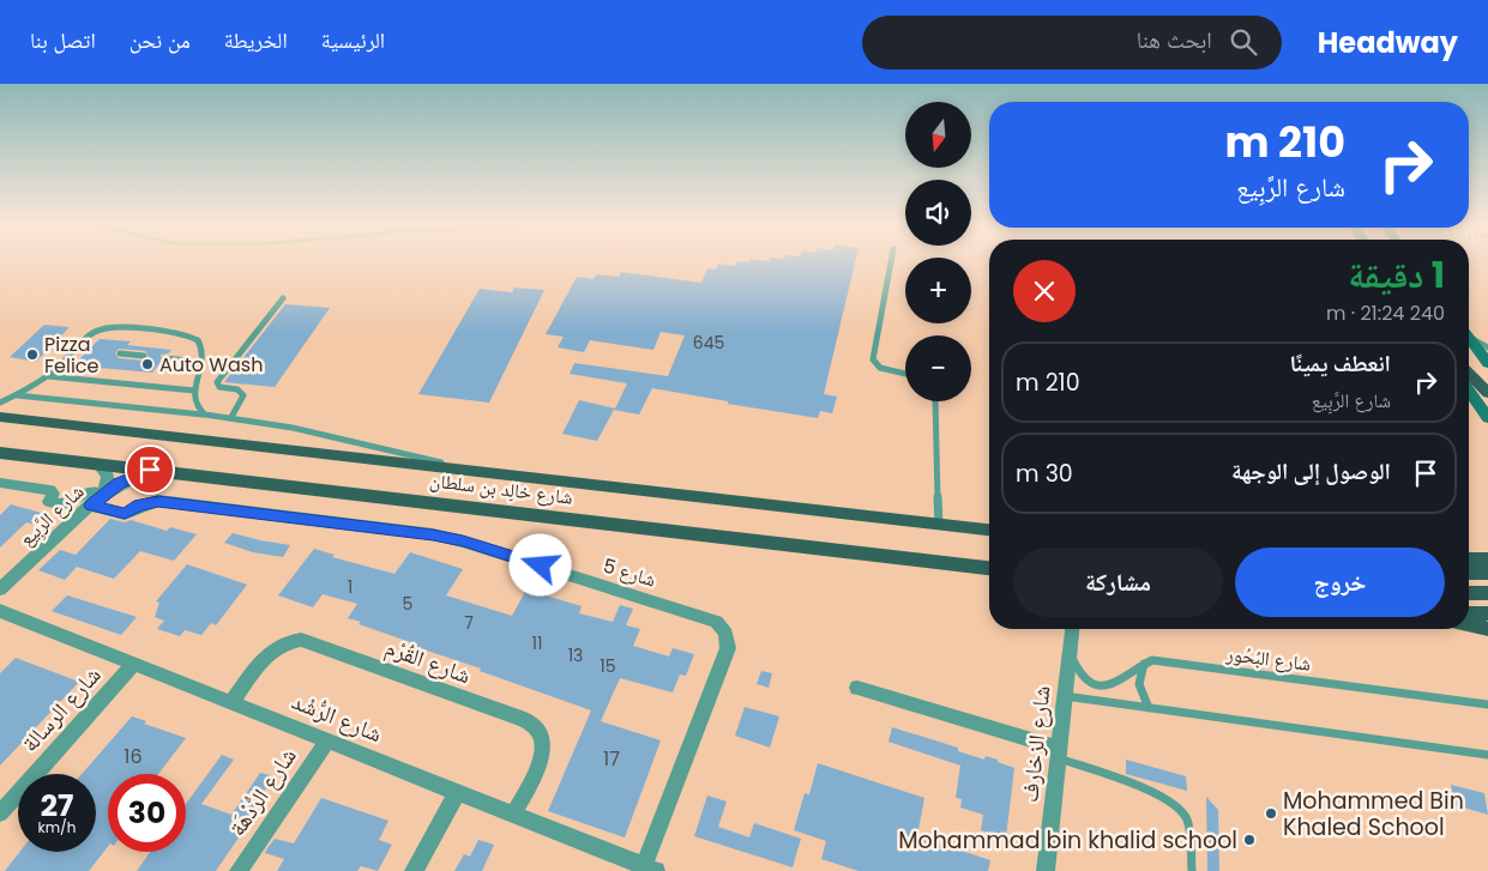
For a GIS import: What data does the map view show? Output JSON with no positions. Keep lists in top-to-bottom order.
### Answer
{
  "streets": {
    "main road": ["شارع خالِد بن سلطان"],
    "street": [
      "شارع الرَّبِيع",
      "شارع 5",
      "شارع القُرْم",
      "شارع الرسالة",
      "شارع الرُّشْد",
      "شارع الزخارف",
      "شارع الرُّدْهَة"
    ],
    "lane": ["شارع البُحُور"]
  },
  "crossings": [
    ["شارع خالِد بن سلطان", "شارع الرَّبِيع"],
    ["شارع الرَّبِيع", "شارع 5"],
    ["شارع 5", "شارع الرُّشْد"],
    ["شارع القُرْم", "شارع الرُّشْد"],
    ["شارع الرسالة", "شارع الرُّشْد"],
    ["شارع الرُّشْد", "شارع الرُّدْهَة"]
  ],
  "places": [
    "Pizza Felice",
    "Auto Wash",
    "Mohammed Bin Khaled School",
    "Mohammad bin khalid school"
  ],
  "house_numbers": [
    "645",
    "1",
    "5",
    "7",
    "11",
    "13",
    "15",
    "16",
    "17"
  ],
  "north": "bottom",
  "page": {
    "header": "Headway",
    "search": "ابحث هنا",
    "nav": [
      "الرئيسية",
      "الخريطة",
      "من نحن",
      "اتصل بنا"
    ],
    "map_buttons": ["+", "−"],
    "turn": ["210 m", "شارع الرَّبِيع"],
    "heading": ["1 دقيقة", "240 m · 21:24"],
    "list": [
      {
        "name": "انعطف يمينًا",
        "note": "شارع الرَّبِيع",
        "value": "210 m"
      },
      {
        "name": "الوصول إلى الوجهة",
        "value": "30 m"
      }
    ],
    "buttons": ["خروج", "مشاركة"],
    "speed": "27 km/h",
    "limit": "30"
  }
}
